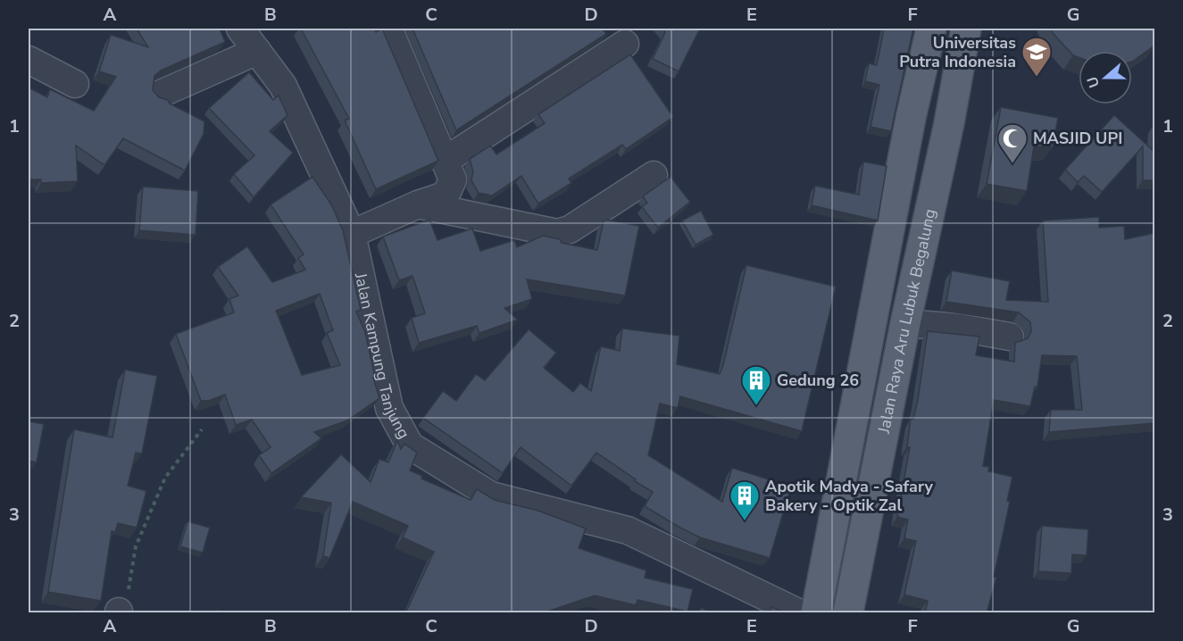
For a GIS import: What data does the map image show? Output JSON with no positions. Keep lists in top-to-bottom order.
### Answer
{
  "streets": {
    "main road": ["Jalan Raya Aru Lubuk Begalung"],
    "street": ["Jalan Kampung Tanjung"]
  },
  "places": {
    "school or university": ["Universitas Putra Indonesia"],
    "mosque": ["MASJID UPI"],
    "building": ["Gedung 26", "Apotik Madya - Safary Bakery - Optik Zal"]
  },
  "north": "left",
  "grid": {
    "columns": [
      "A",
      "B",
      "C",
      "D",
      "E",
      "F",
      "G"
    ],
    "rows": ["1", "2", "3"]
  }
}
